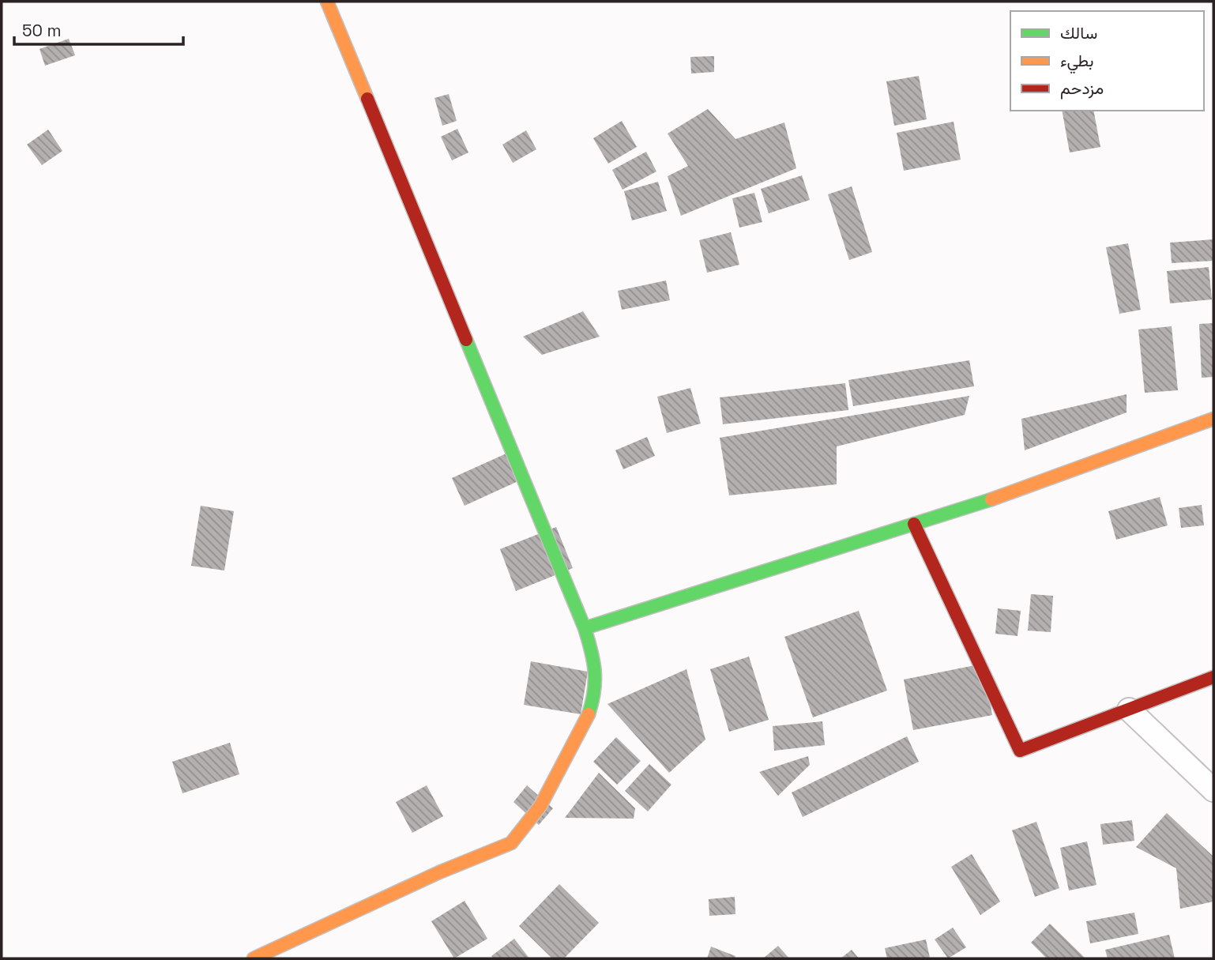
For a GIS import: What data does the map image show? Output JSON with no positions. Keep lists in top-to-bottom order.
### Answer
{
  "legend": ["سالك", "بطيء", "مزدحم"],
  "scale_bar": "50 m"
}
